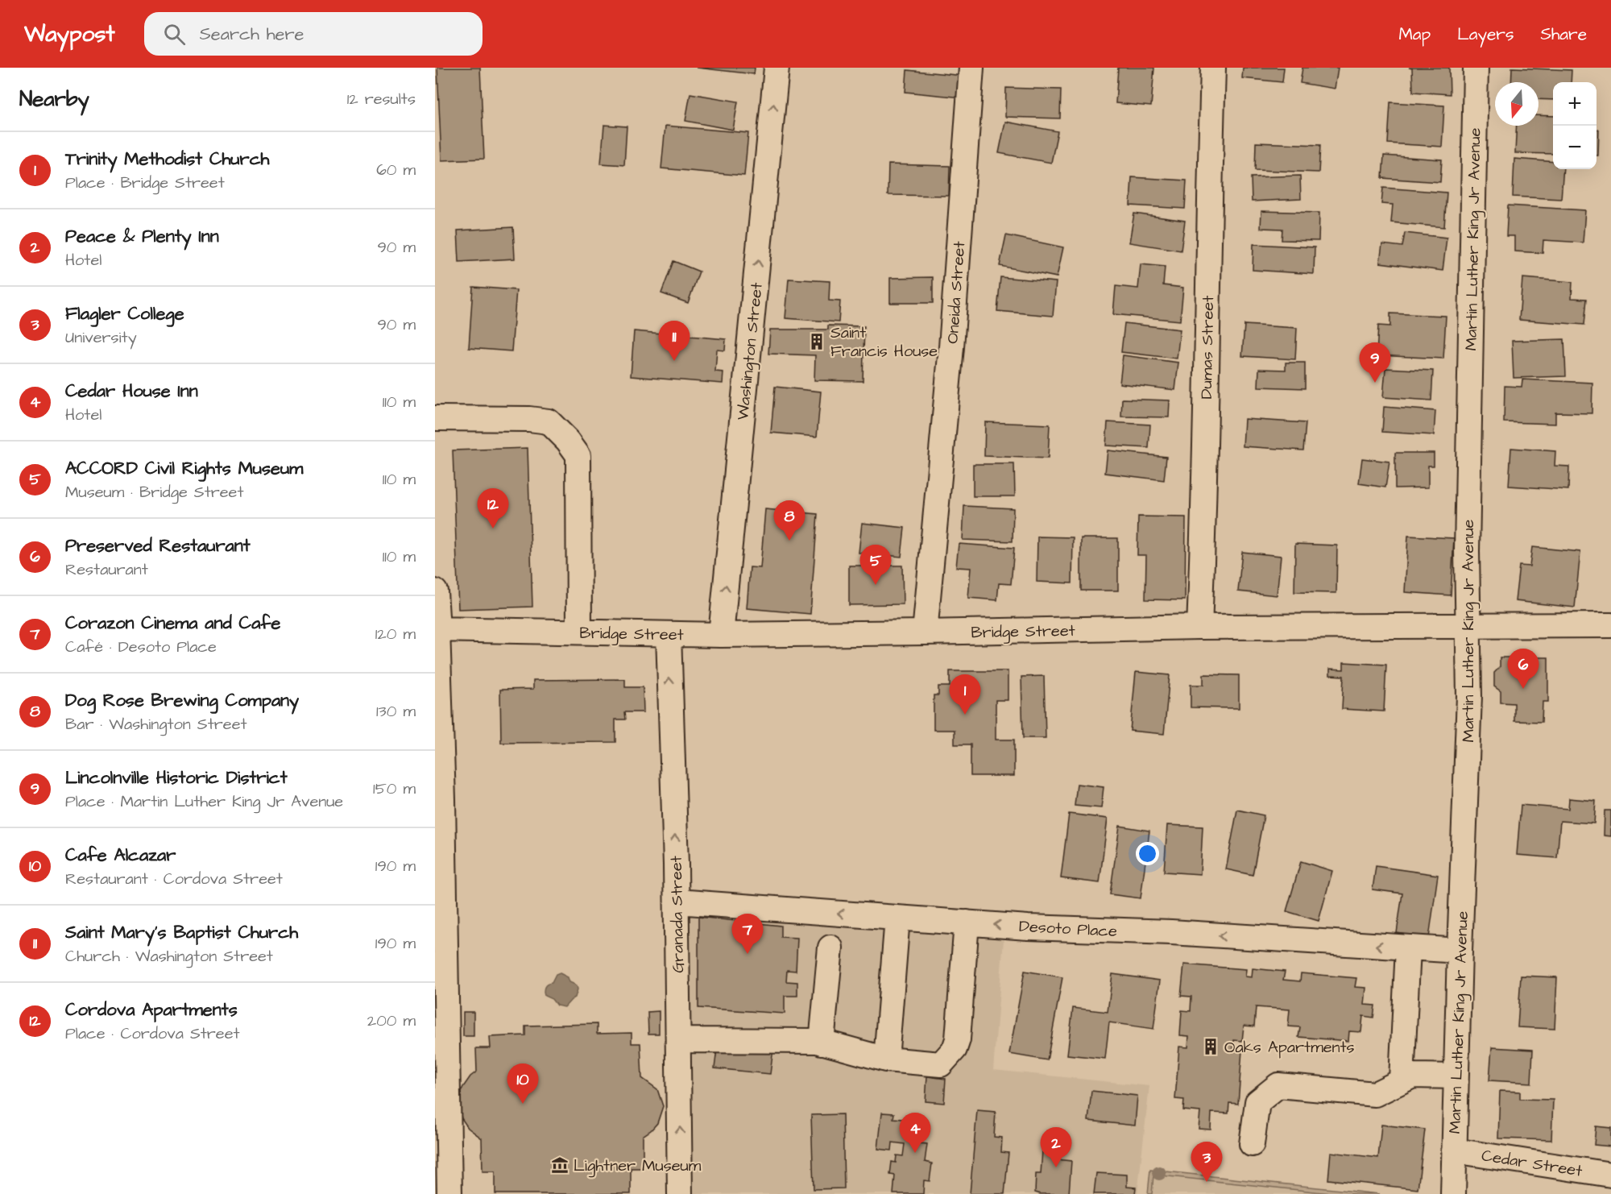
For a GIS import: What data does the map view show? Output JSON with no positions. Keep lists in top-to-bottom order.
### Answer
{
  "streets": {
    "street": [
      "Martin Luther King Jr Avenue",
      "Oneida Street",
      "Dumas Street",
      "Washington Street",
      "Bridge Street",
      "Granada Street",
      "Desoto Place",
      "Cedar Street"
    ]
  },
  "crossings": [
    ["Martin Luther King Jr Avenue", "Bridge Street"],
    ["Martin Luther King Jr Avenue", "Desoto Place"],
    ["Martin Luther King Jr Avenue", "Cedar Street"],
    ["Oneida Street", "Bridge Street"],
    ["Dumas Street", "Bridge Street"],
    ["Washington Street", "Bridge Street"],
    ["Bridge Street", "Granada Street"],
    ["Granada Street", "Desoto Place"]
  ],
  "one_way": ["Washington Street", "Granada Street"],
  "places": {
    "building": ["Saint Francis House", "Oaks Apartments"],
    "museum": ["Lightner Museum"]
  },
  "north": "bottom",
  "page": {
    "header": "Waypost",
    "search": "Search here",
    "nav": ["Map", "Layers", "Share"],
    "heading": ["Nearby", "12 results"],
    "map_buttons": ["+", "−"],
    "list": [
      {
        "mark": "1",
        "name": "Trinity Methodist Church",
        "note": "Place · Bridge Street",
        "value": "60 m"
      },
      {
        "mark": "2",
        "name": "Peace & Plenty Inn",
        "note": "Hotel",
        "value": "90 m"
      },
      {
        "mark": "3",
        "name": "Flagler College",
        "note": "University",
        "value": "90 m"
      },
      {
        "mark": "4",
        "name": "Cedar House Inn",
        "note": "Hotel",
        "value": "110 m"
      },
      {
        "mark": "5",
        "name": "ACCORD Civil Rights Museum",
        "note": "Museum · Bridge Street",
        "value": "110 m"
      },
      {
        "mark": "6",
        "name": "Preserved Restaurant",
        "note": "Restaurant",
        "value": "110 m"
      },
      {
        "mark": "7",
        "name": "Corazon Cinema and Cafe",
        "note": "Café · Desoto Place",
        "value": "120 m"
      },
      {
        "mark": "8",
        "name": "Dog Rose Brewing Company",
        "note": "Bar · Washington Street",
        "value": "130 m"
      },
      {
        "mark": "9",
        "name": "Lincolnville Historic District",
        "note": "Place · Martin Luther King Jr Avenue",
        "value": "150 m"
      },
      {
        "mark": "10",
        "name": "Cafe Alcazar",
        "note": "Restaurant · Cordova Street",
        "value": "190 m"
      },
      {
        "mark": "11",
        "name": "Saint Mary's Baptist Church",
        "note": "Church · Washington Street",
        "value": "190 m"
      },
      {
        "mark": "12",
        "name": "Cordova Apartments",
        "note": "Place · Cordova Street",
        "value": "200 m"
      }
    ],
    "pins": [
      "11",
      "9",
      "12",
      "8",
      "5",
      "6",
      "1",
      "7",
      "10",
      "4",
      "2",
      "3"
    ]
  }
}
